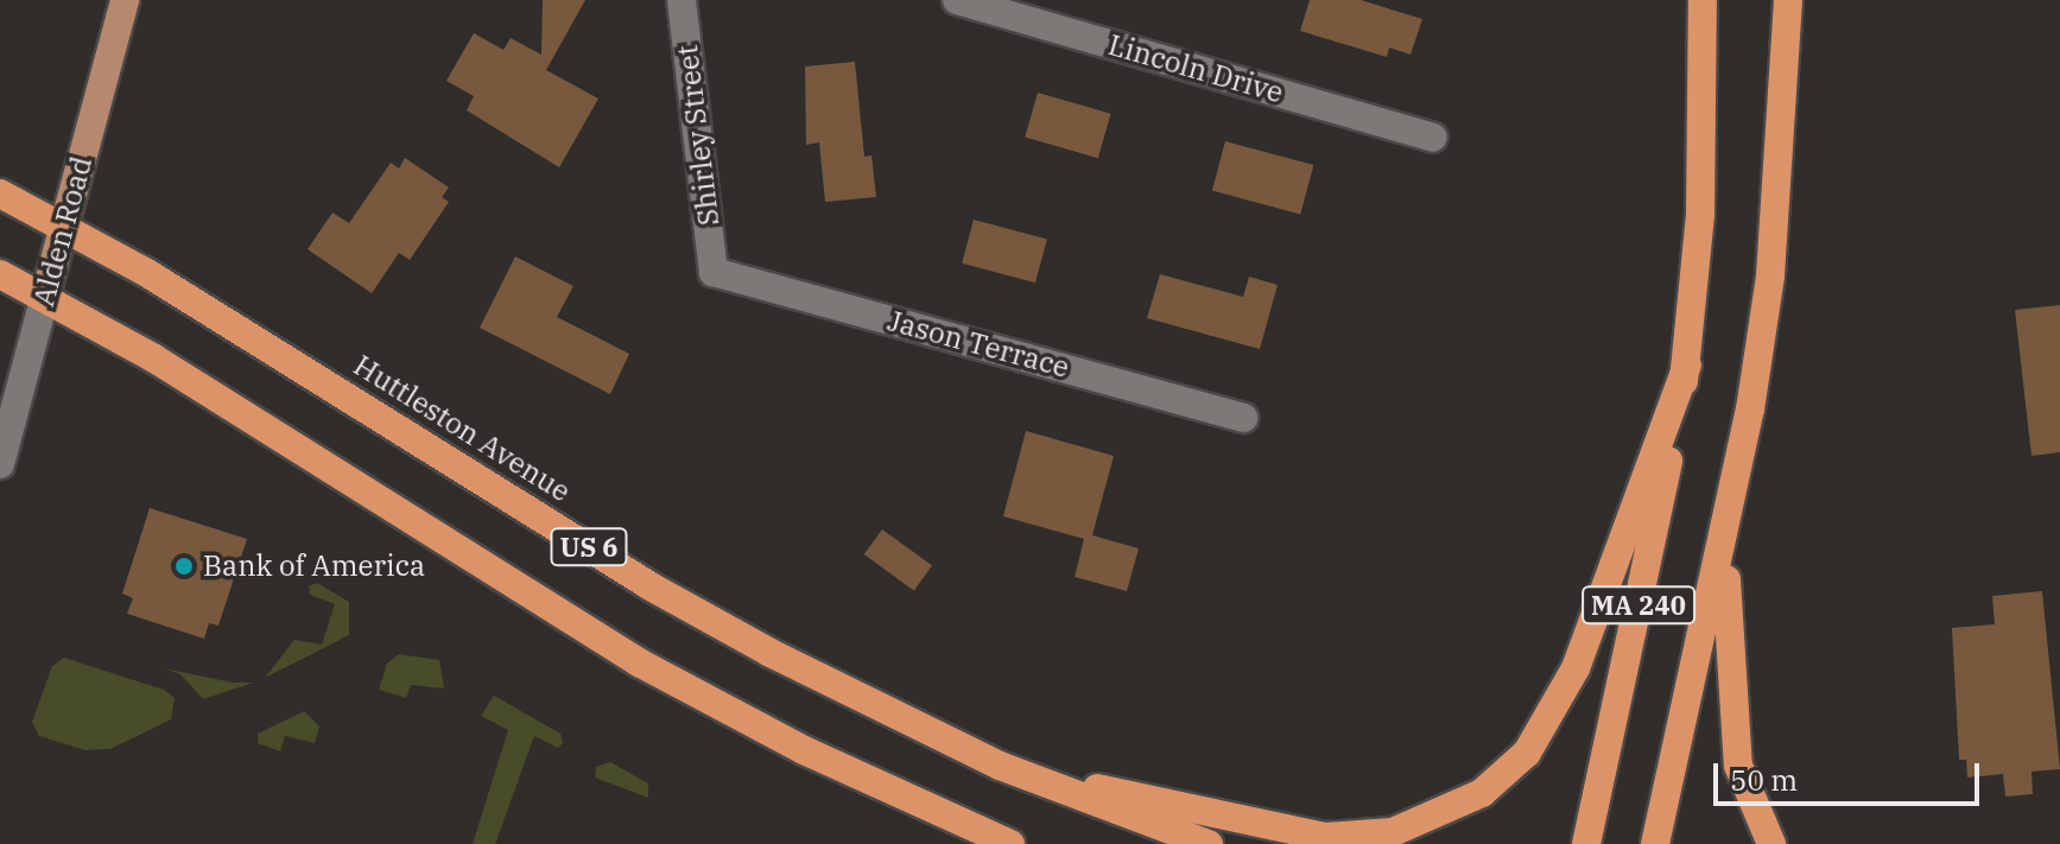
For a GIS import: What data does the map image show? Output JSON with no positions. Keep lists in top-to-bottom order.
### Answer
{
  "streets": {
    "highway": ["Huttleston Avenue", "US 6", "MA 240"],
    "main road": ["Alden Road"],
    "street": ["Lincoln Drive", "Shirley Street", "Jason Terrace"]
  },
  "crossings": [
    ["Shirley Street", "Jason Terrace"],
    ["Alden Road", "Huttleston Avenue"],
    ["Alden Road", "US 6"]
  ],
  "places": ["Bank of America"],
  "scale_bar": "50 m"
}
